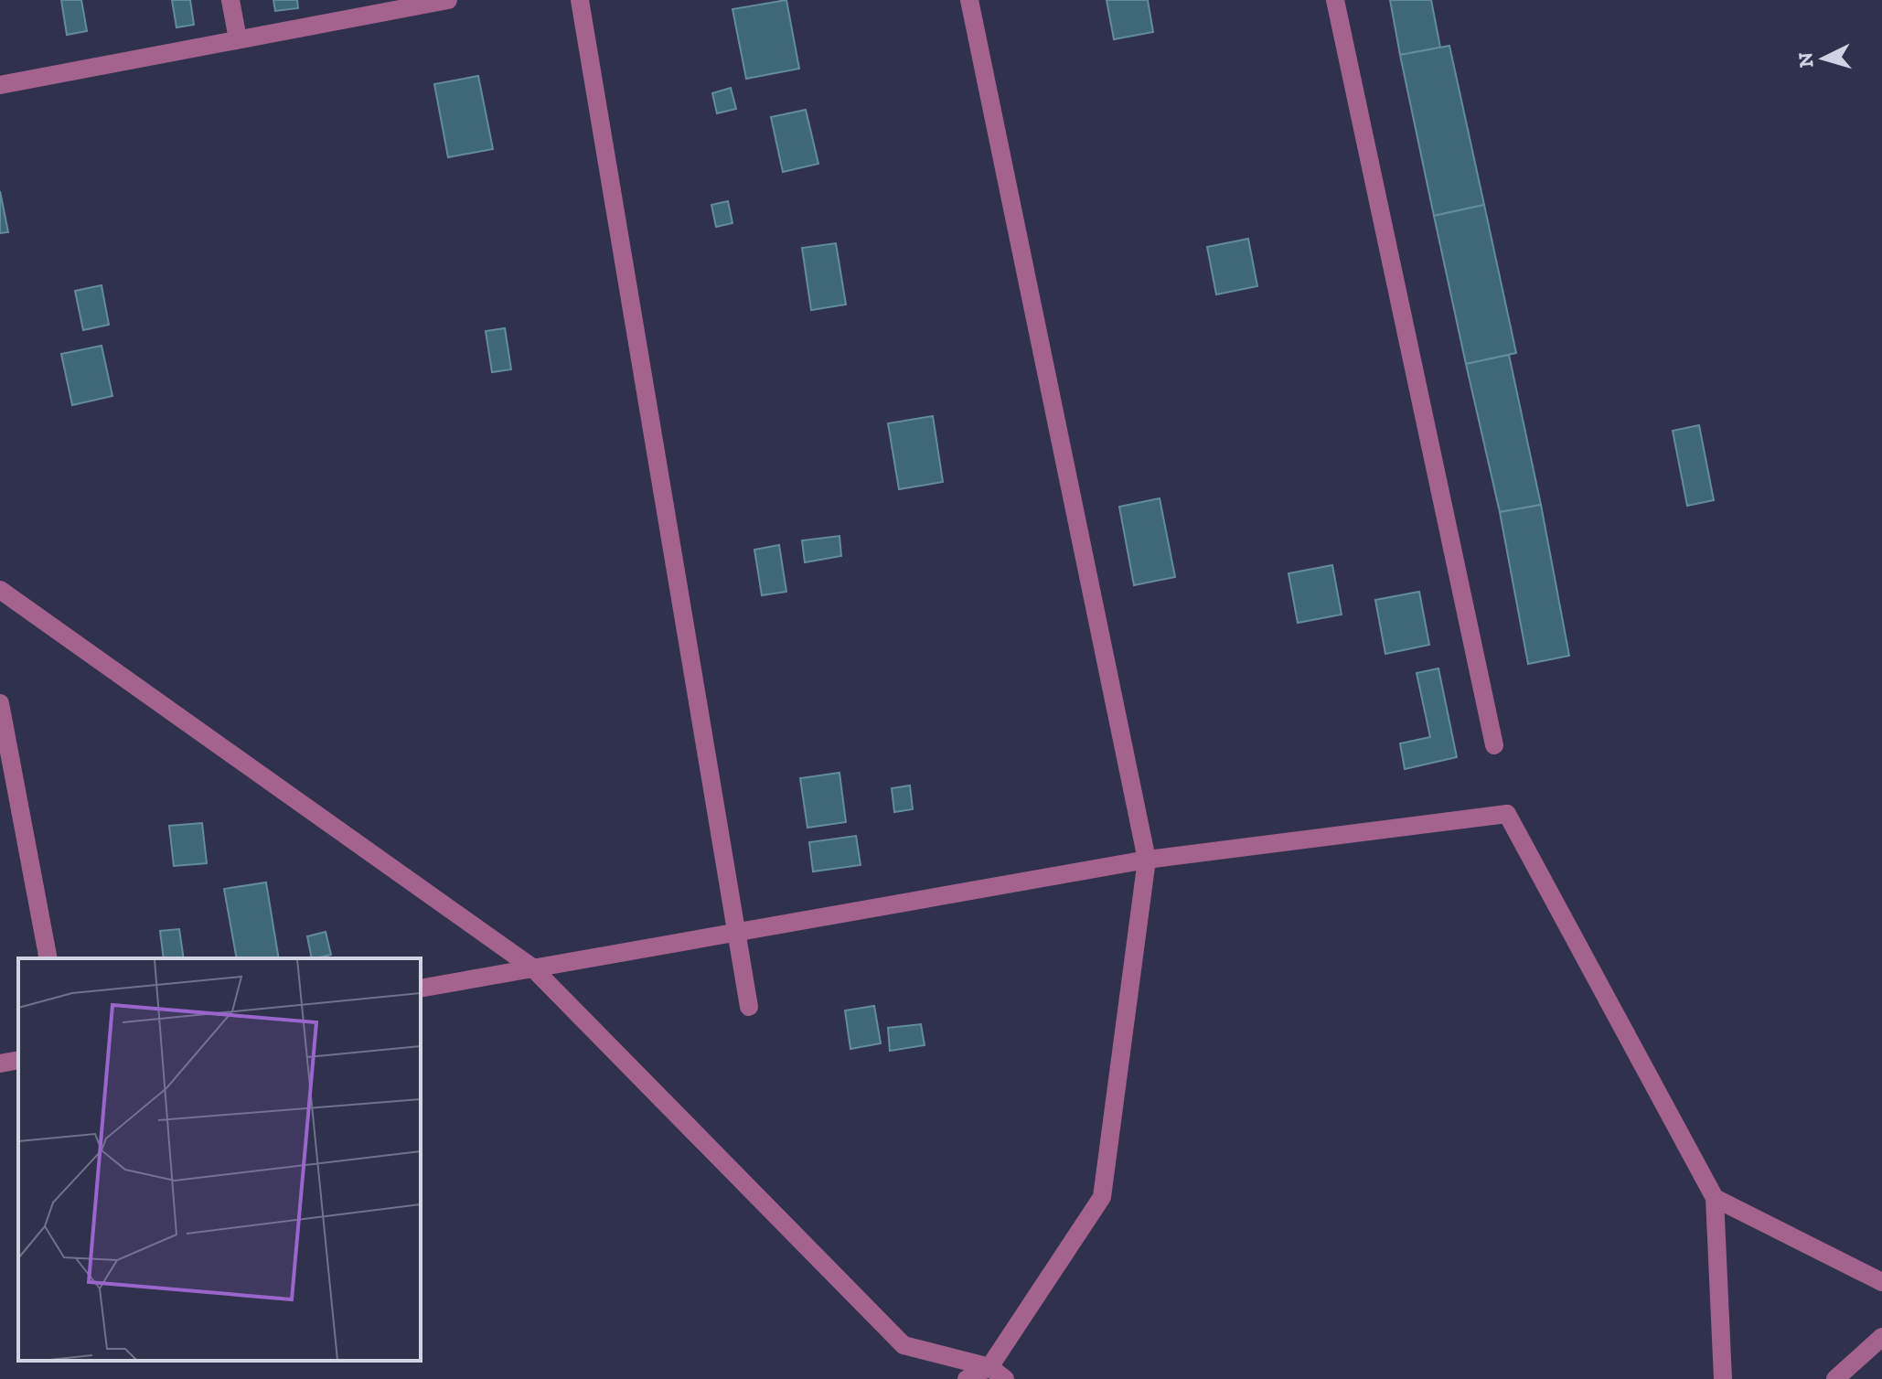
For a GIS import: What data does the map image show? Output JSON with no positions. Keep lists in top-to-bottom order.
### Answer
{
  "north": "left"
}
